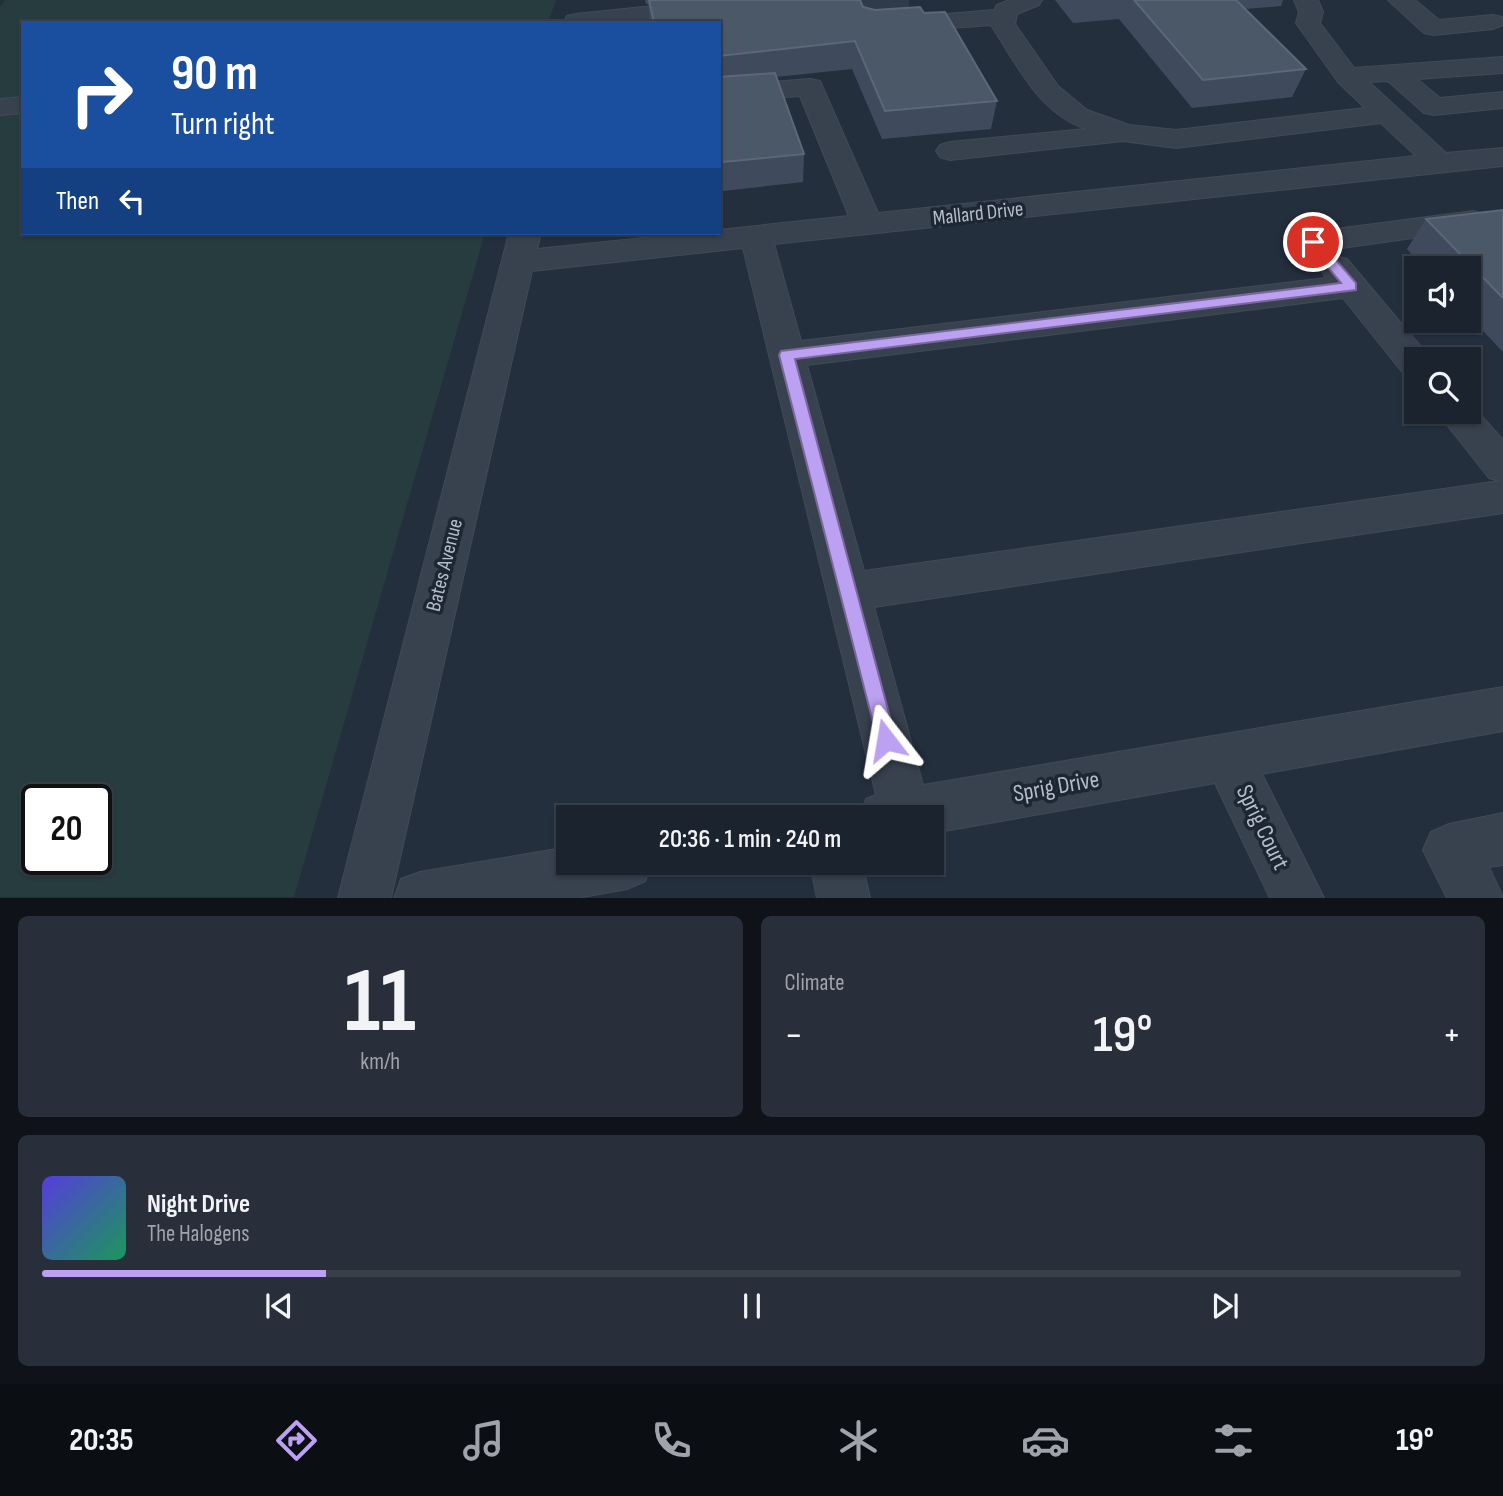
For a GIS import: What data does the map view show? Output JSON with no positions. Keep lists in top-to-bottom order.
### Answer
{
  "streets": {
    "street": [
      "Mallard Drive",
      "Bates Avenue",
      "Sprig Drive",
      "Sprig Court"
    ]
  },
  "crossings": [
    ["Mallard Drive", "Bates Avenue"],
    ["Sprig Drive", "Sprig Court"]
  ],
  "page": {
    "turn": ["90 m", "Turn right"],
    "then": "Then",
    "limit": "20",
    "trip": "20:36 · 1 min · 240 m",
    "tile": [
      ["11", "km/h"],
      "Climate"
    ],
    "heat": ["−", "19°", "+"],
    "song": ["Night Drive", "The Halogens"],
    "tabs": ["20:35", "19°"]
  }
}
